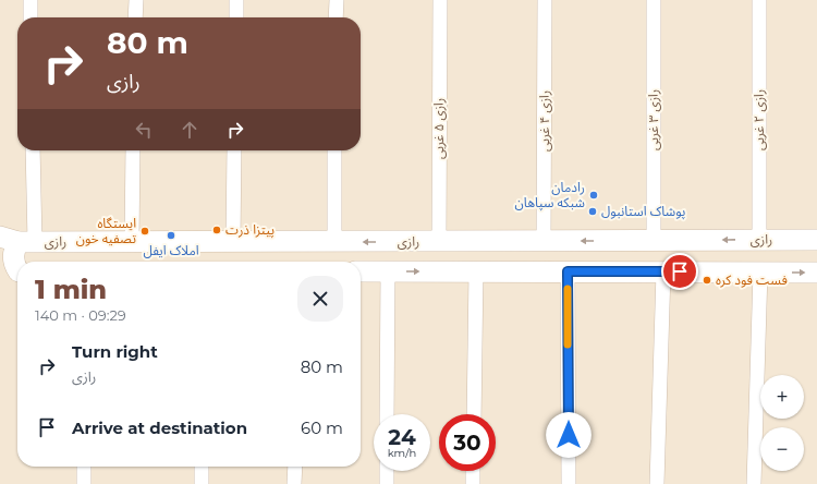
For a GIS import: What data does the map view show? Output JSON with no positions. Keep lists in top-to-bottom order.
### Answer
{
  "streets": {
    "main road": ["رازی"],
    "street": [
      "رازی ۳ غربی",
      "رازی ۲ غربی",
      "رازی ۴ غربی",
      "رازی ۵ غربی"
    ]
  },
  "crossings": [
    ["رازی ۳ غربی", "رازی"],
    ["رازی ۲ غربی", "رازی"],
    ["رازی ۴ غربی", "رازی"],
    ["رازی ۵ غربی", "رازی"]
  ],
  "places": [
    "رادمان شبکه سپاهان",
    "پوشاک استانبول",
    "پیتزا ذرت",
    "ایستگاه تصفیه خون",
    "املاک ایفل",
    "فست فود کره"
  ],
  "page": {
    "turn": ["80 m", "رازی"],
    "heading": ["1 min", "140 m · 09:29"],
    "list": [
      {
        "name": "Turn right",
        "note": "رازی",
        "value": "80 m"
      },
      {
        "name": "Arrive at destination",
        "value": "60 m"
      }
    ],
    "map_buttons": ["+", "−"],
    "speed": "24 km/h",
    "limit": "30"
  }
}
